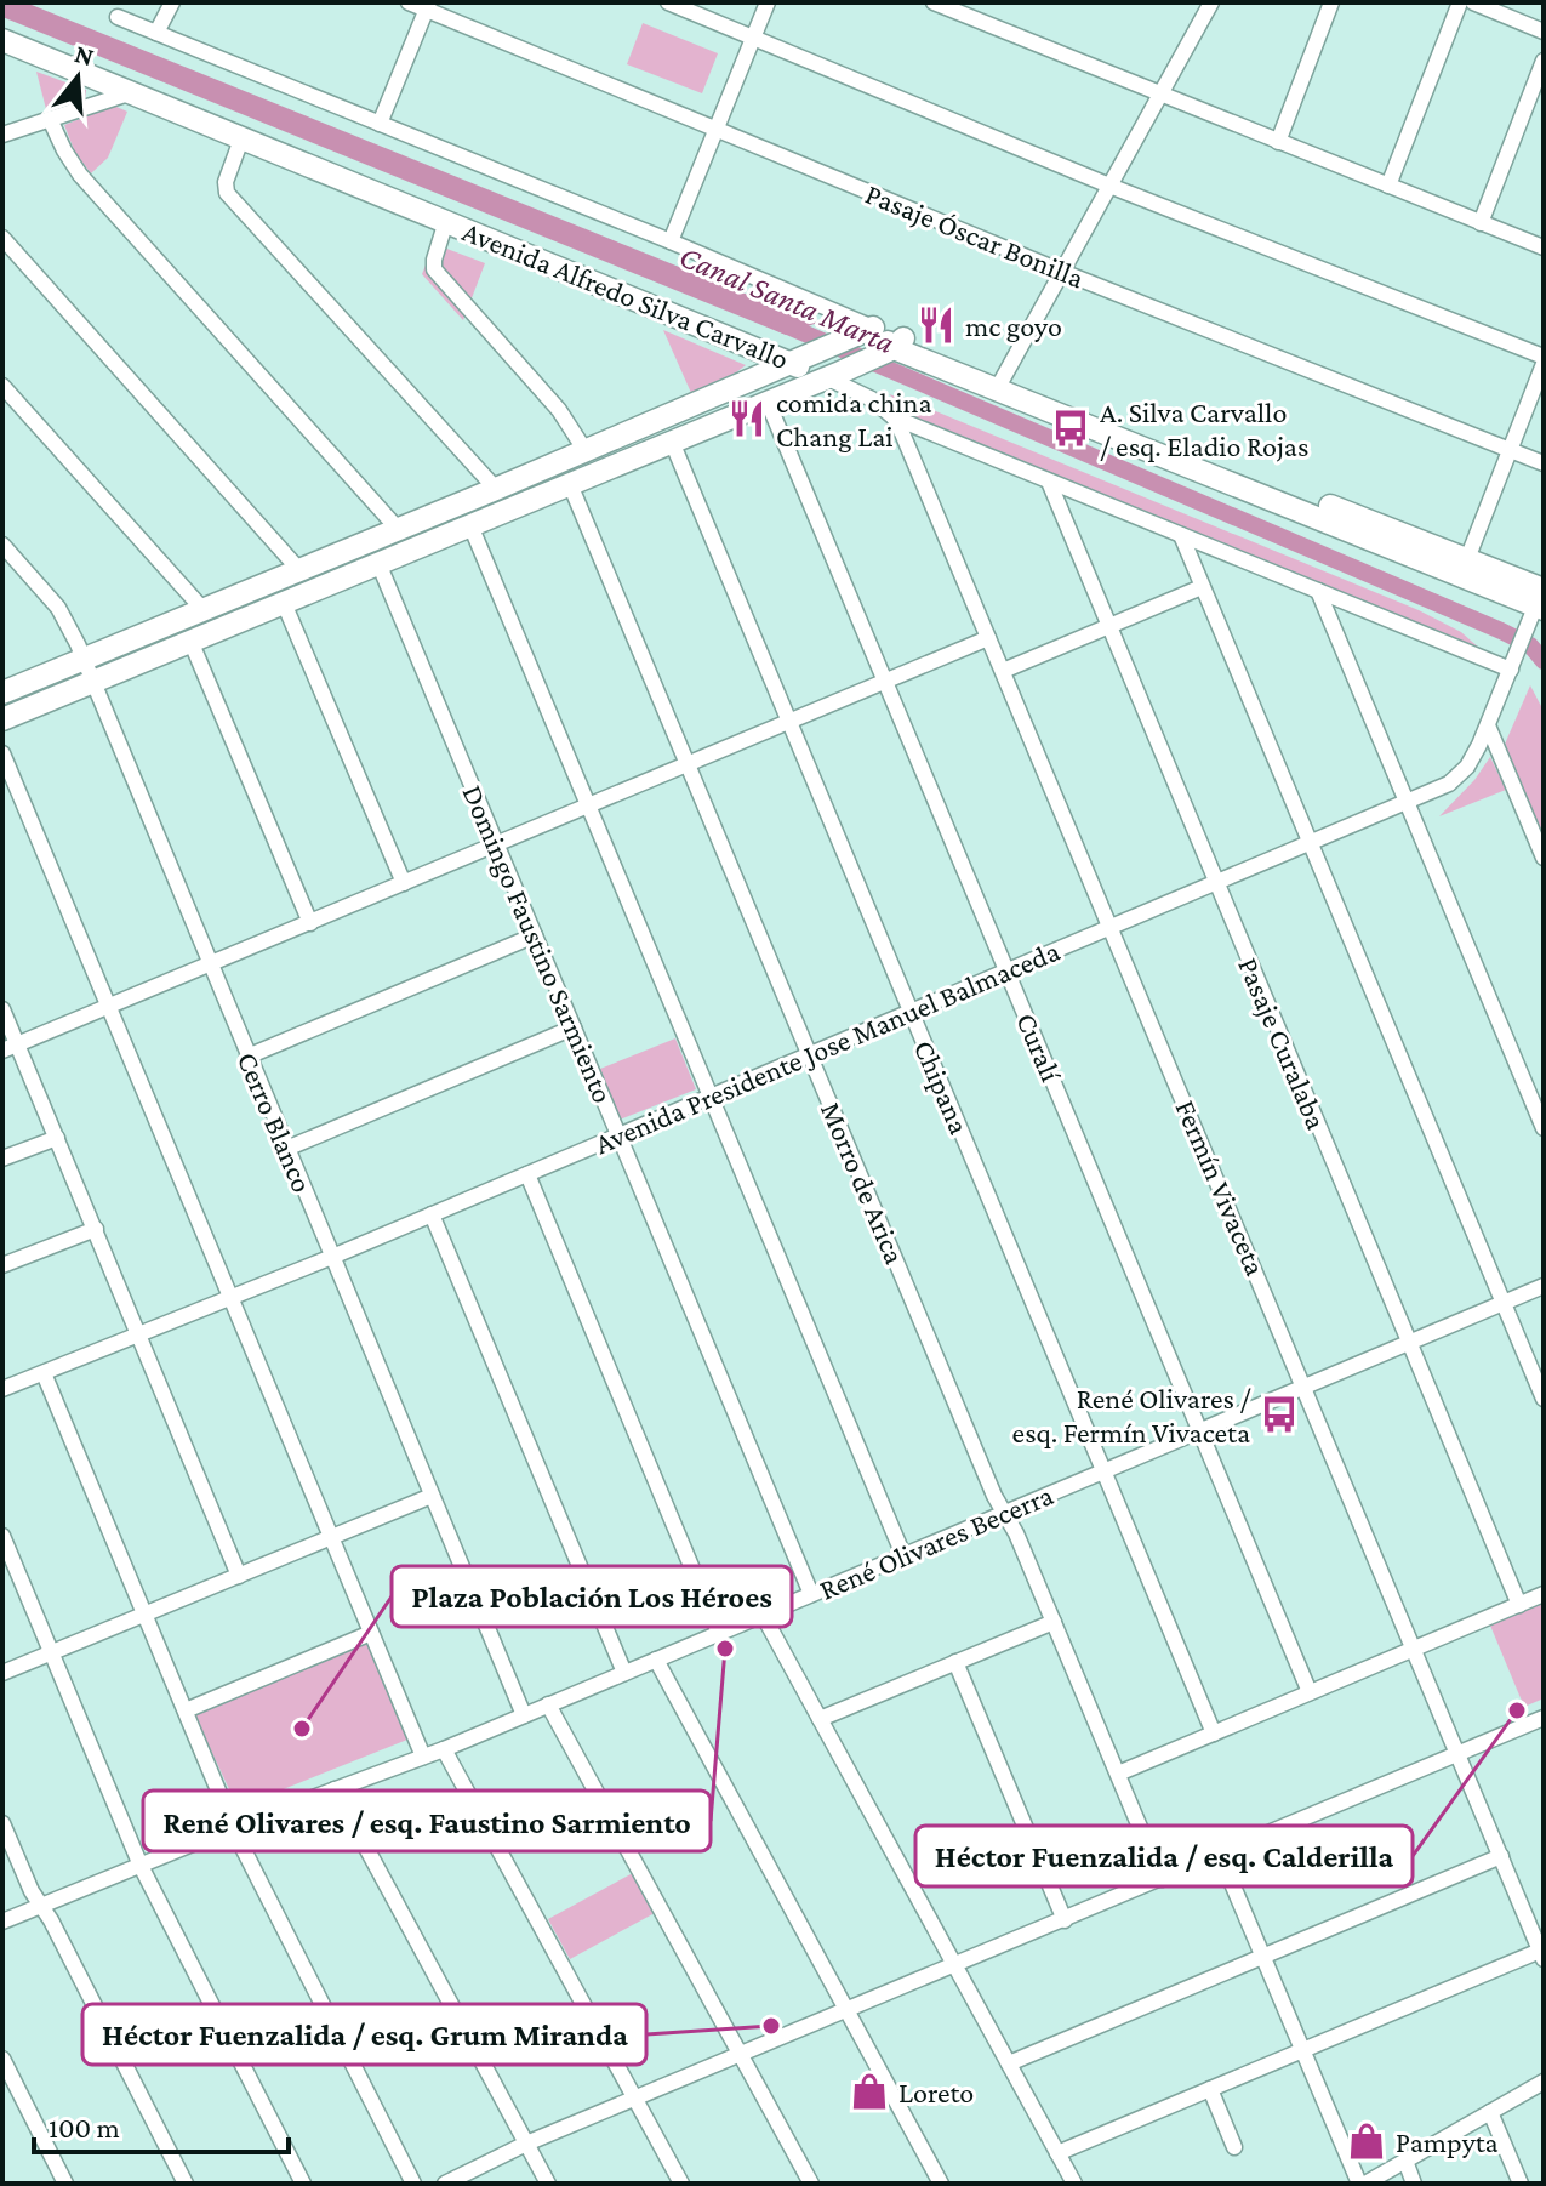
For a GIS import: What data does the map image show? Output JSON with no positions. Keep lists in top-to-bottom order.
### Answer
{
  "streets": {
    "street": [
      "Pasaje Óscar Bonilla",
      "Avenida Alfredo Silva Carvallo",
      "Domingo Faustino Sarmiento",
      "Pasaje Curalaba",
      "Avenida Presidente Jose Manuel Balmaceda",
      "Curalí",
      "Chipana",
      "Cerro Blanco",
      "Morro de Arica",
      "Fermín Vivaceta",
      "René Olivares Becerra"
    ]
  },
  "crossings": [
    ["Avenida Alfredo Silva Carvallo", "Pasaje Curalaba"],
    ["Avenida Alfredo Silva Carvallo", "Avenida Presidente Jose Manuel Balmaceda"],
    ["Avenida Alfredo Silva Carvallo", "Fermín Vivaceta"],
    ["Domingo Faustino Sarmiento", "Avenida Presidente Jose Manuel Balmaceda"],
    ["Domingo Faustino Sarmiento", "René Olivares Becerra"],
    ["Pasaje Curalaba", "Avenida Presidente Jose Manuel Balmaceda"],
    ["Pasaje Curalaba", "René Olivares Becerra"],
    ["Avenida Presidente Jose Manuel Balmaceda", "Curalí"],
    ["Avenida Presidente Jose Manuel Balmaceda", "Chipana"],
    ["Avenida Presidente Jose Manuel Balmaceda", "Cerro Blanco"],
    ["Avenida Presidente Jose Manuel Balmaceda", "Morro de Arica"],
    ["Avenida Presidente Jose Manuel Balmaceda", "Fermín Vivaceta"],
    ["Curalí", "René Olivares Becerra"],
    ["Chipana", "René Olivares Becerra"],
    ["Cerro Blanco", "René Olivares Becerra"],
    ["Morro de Arica", "René Olivares Becerra"],
    ["Fermín Vivaceta", "René Olivares Becerra"]
  ],
  "water": ["Canal Santa Marta"],
  "places": {
    "restaurant": ["mc goyo", "comida china Chang Lai"],
    "bus stop": ["A. Silva Carvallo / esq. Eladio Rojas", "René Olivares / esq. Fermín Vivaceta"],
    "other": [
      "René Olivares / esq. Faustino Sarmiento",
      "Héctor Fuenzalida / esq. Calderilla",
      "Plaza Población Los Héroes",
      "Héctor Fuenzalida / esq. Grum Miranda"
    ],
    "shop": ["Loreto", "Pampyta"]
  },
  "scale_bar": "100 m",
  "north": "top"
}
